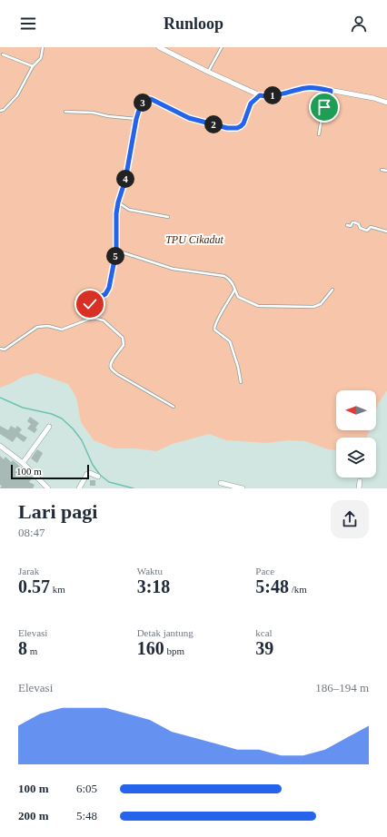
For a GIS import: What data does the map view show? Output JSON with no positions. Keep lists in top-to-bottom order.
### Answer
{
  "parks": ["TPU Cikadut"],
  "scale_bar": "100 m",
  "north": "left",
  "page": {
    "header": "Runloop",
    "pins": [
      "1",
      "3",
      "2",
      "4",
      "5"
    ],
    "scale": "100 m",
    "heading": ["Lari pagi", "08:47"],
    "stats": [
      ["Jarak", "0.57 km"],
      ["Waktu", "3:18"],
      ["Pace", "5:48 /km"],
      ["Elevasi", "8 m"],
      ["Detak jantung", "160 bpm"],
      ["kcal", "39"]
    ],
    "chart": ["Elevasi", "186–194 m"],
    "list": [
      {
        "name": "100 m",
        "note": "6:05"
      },
      {
        "name": "200 m",
        "note": "5:48"
      }
    ]
  }
}
